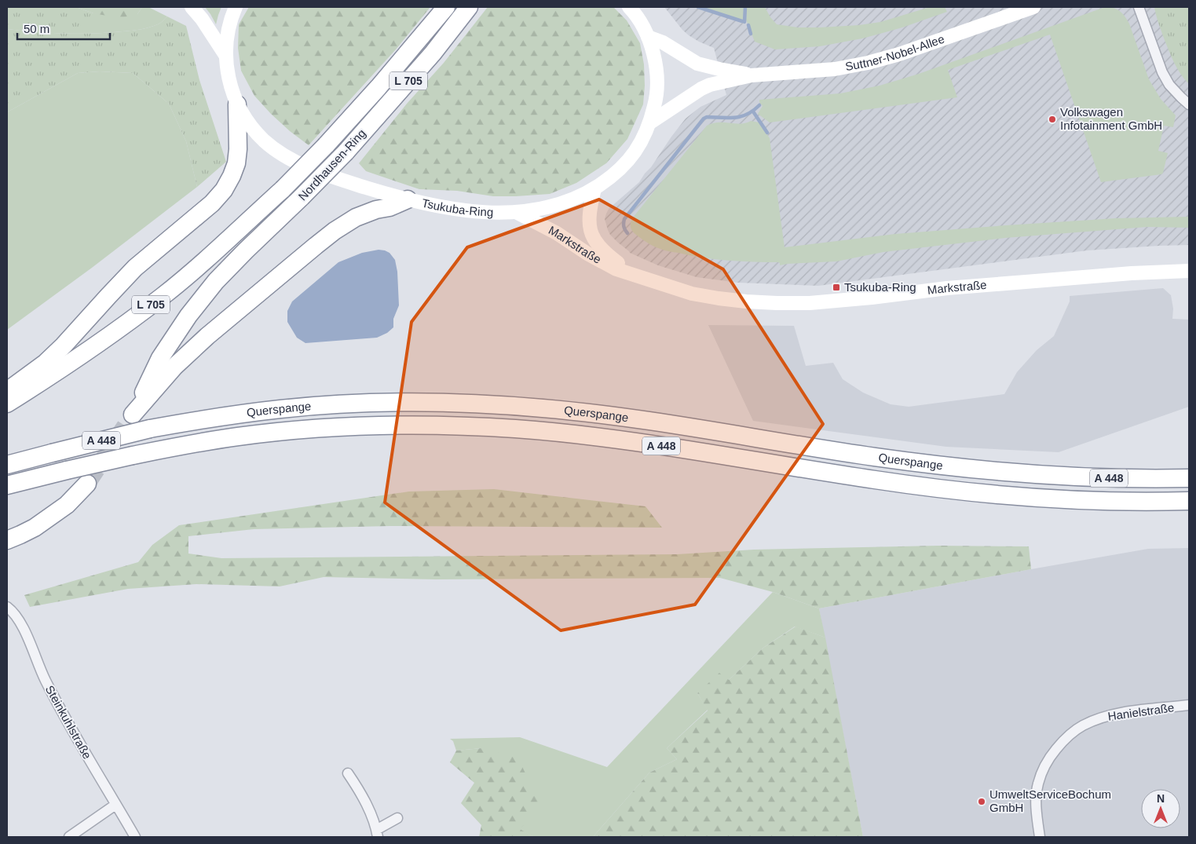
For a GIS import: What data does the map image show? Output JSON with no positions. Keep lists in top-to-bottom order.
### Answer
{
  "streets": {
    "highway": [
      "L 705",
      "Nordhausen-Ring",
      "Querspange",
      "A 448"
    ],
    "main road": ["Suttner-Nobel-Allee", "Tsukuba-Ring", "Markstraße"],
    "street": ["Hanielstraße", "Steinkuhlstraße"]
  },
  "crossings": [
    ["Suttner-Nobel-Allee", "Tsukuba-Ring"],
    ["Nordhausen-Ring", "Tsukuba-Ring"],
    ["Tsukuba-Ring", "Markstraße"]
  ],
  "places": {
    "other": ["Volkswagen Infotainment GmbH", "UmweltServiceBochum GmbH"],
    "transit": ["Tsukuba-Ring"]
  },
  "scale_bar": "50 m",
  "north": "top"
}
